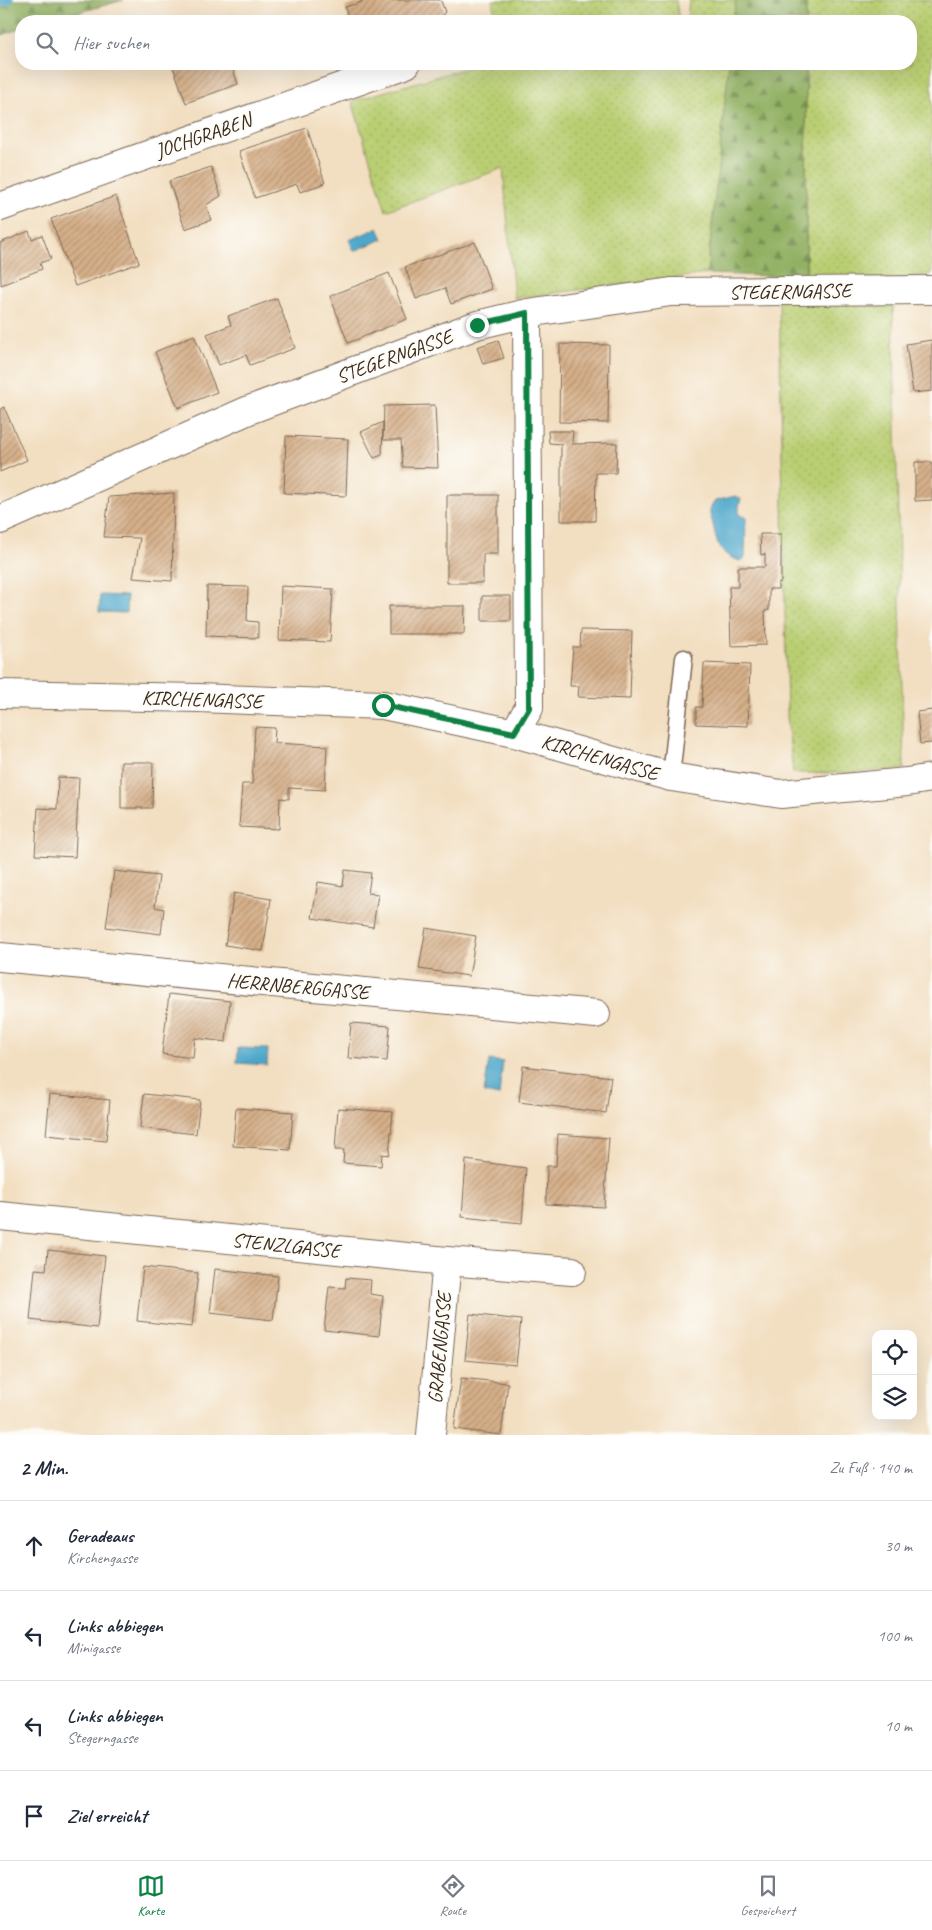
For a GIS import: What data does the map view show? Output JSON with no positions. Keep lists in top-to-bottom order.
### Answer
{
  "streets": {
    "street": [
      "JOCHGRABEN",
      "STEGERNGASSE",
      "KIRCHENGASSE",
      "HERRNBERGGASSE",
      "STENZLGASSE",
      "GRABENGASSE"
    ]
  },
  "crossings": [
    ["STENZLGASSE", "GRABENGASSE"]
  ],
  "page": {
    "search": "Hier suchen",
    "heading": ["2 Min.", "Zu Fuß · 140 m"],
    "list": [
      ["Geradeaus", "Kirchengasse", "30 m"],
      ["Links abbiegen", "Minigasse", "100 m"],
      ["Links abbiegen", "Stegerngasse", "10 m"],
      "Ziel erreicht"
    ],
    "nav": ["Karte", "Route", "Gespeichert"]
  }
}
